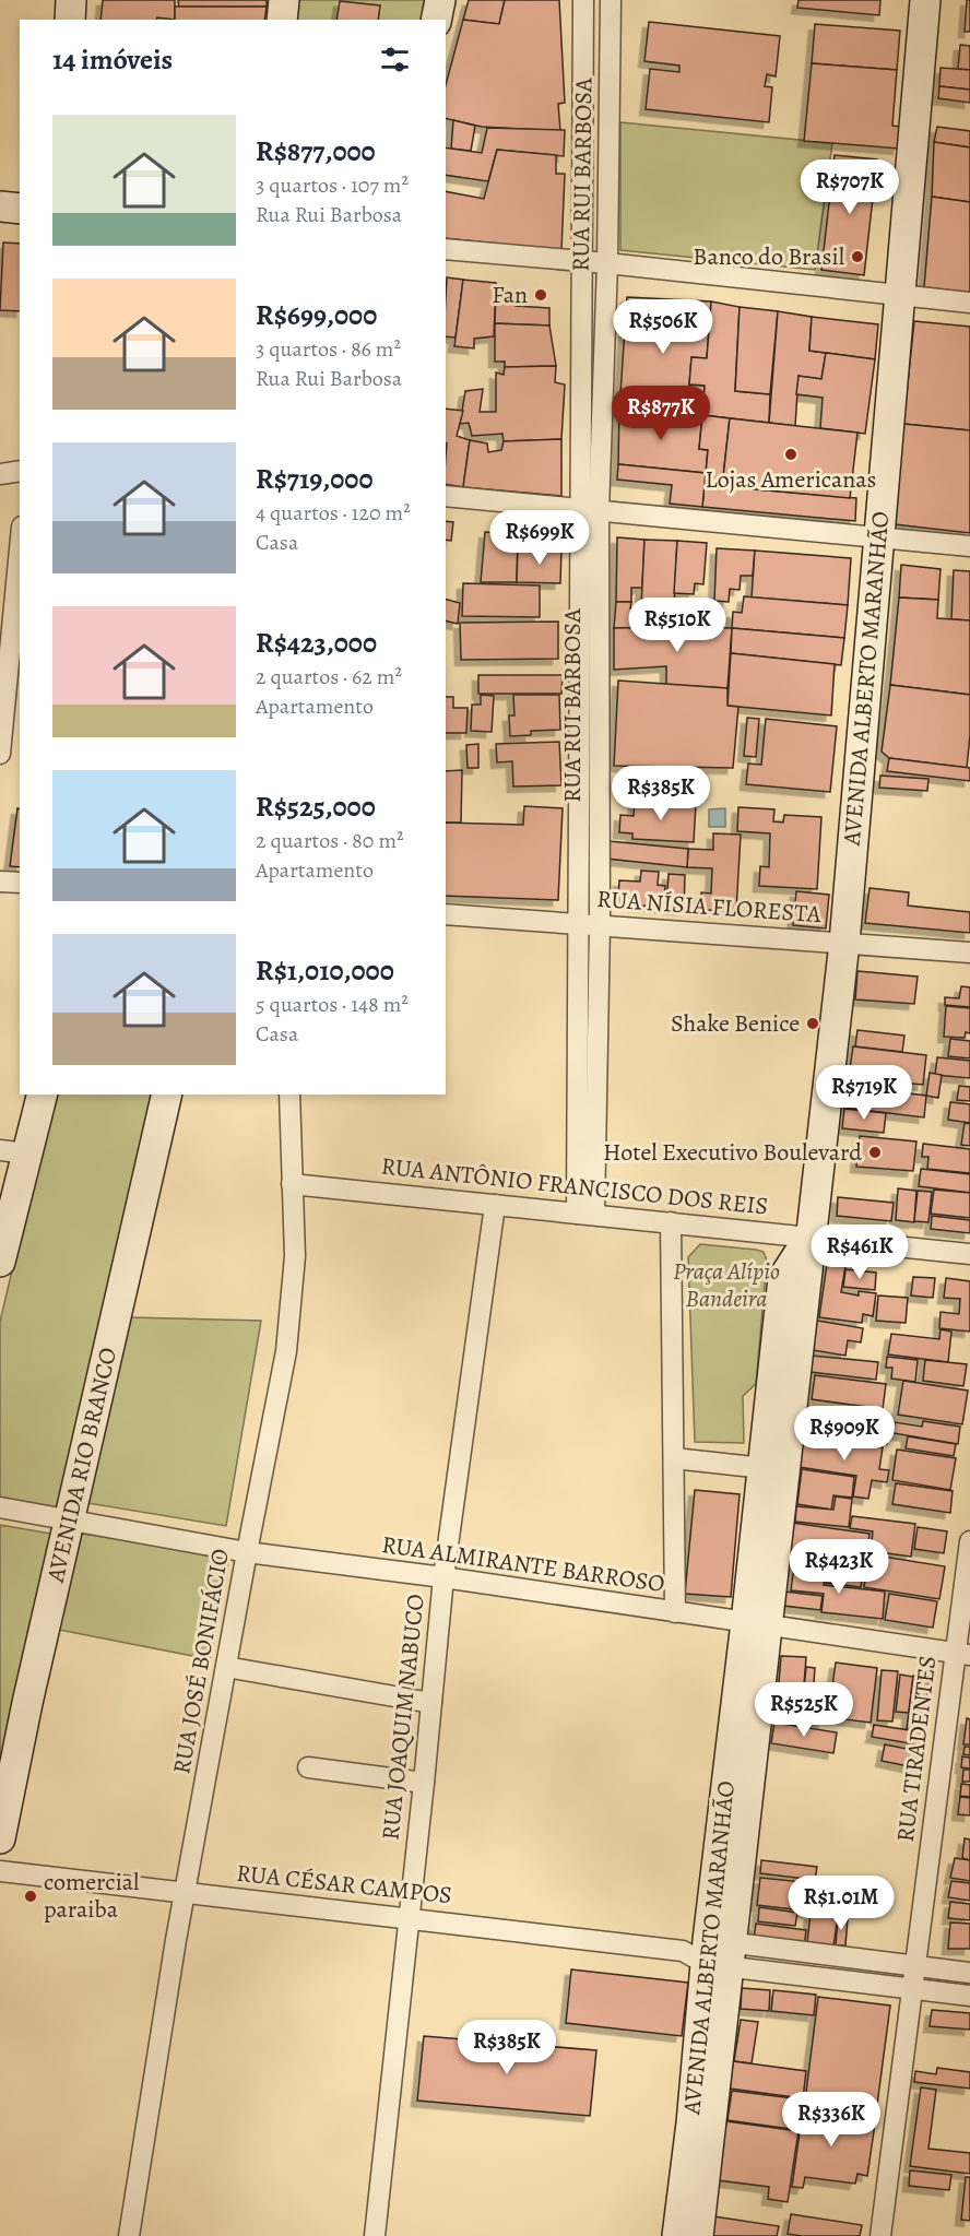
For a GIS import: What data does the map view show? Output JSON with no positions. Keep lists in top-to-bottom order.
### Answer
{
  "streets": {
    "main road": ["AVENIDA ALBERTO MARANHÃO", "AVENIDA RIO BRANCO"],
    "street": [
      "RUA RUI BARBOSA",
      "RUA NÍSIA FLORESTA",
      "RUA ANTÔNIO FRANCISCO DOS REIS",
      "RUA ALMIRANTE BARROSO",
      "RUA JOSÉ BONIFÁCIO",
      "RUA JOAQUIM NABUCO",
      "RUA TIRADENTES",
      "RUA CÉSAR CAMPOS"
    ]
  },
  "crossings": [
    ["RUA RUI BARBOSA", "RUA NÍSIA FLORESTA"],
    ["RUA RUI BARBOSA", "RUA ANTÔNIO FRANCISCO DOS REIS"],
    ["AVENIDA ALBERTO MARANHÃO", "RUA NÍSIA FLORESTA"],
    ["AVENIDA ALBERTO MARANHÃO", "RUA ANTÔNIO FRANCISCO DOS REIS"],
    ["AVENIDA ALBERTO MARANHÃO", "RUA ALMIRANTE BARROSO"],
    ["AVENIDA ALBERTO MARANHÃO", "RUA CÉSAR CAMPOS"],
    ["RUA ANTÔNIO FRANCISCO DOS REIS", "RUA JOSÉ BONIFÁCIO"],
    ["RUA ANTÔNIO FRANCISCO DOS REIS", "RUA JOAQUIM NABUCO"],
    ["AVENIDA RIO BRANCO", "RUA ALMIRANTE BARROSO"],
    ["RUA ALMIRANTE BARROSO", "RUA JOSÉ BONIFÁCIO"],
    ["RUA ALMIRANTE BARROSO", "RUA JOAQUIM NABUCO"],
    ["RUA ALMIRANTE BARROSO", "RUA TIRADENTES"],
    ["RUA JOSÉ BONIFÁCIO", "RUA CÉSAR CAMPOS"],
    ["RUA JOAQUIM NABUCO", "RUA CÉSAR CAMPOS"],
    ["RUA TIRADENTES", "RUA CÉSAR CAMPOS"]
  ],
  "parks": ["Praça Alípio Bandeira"],
  "places": [
    "Banco do Brasil",
    "Fan",
    "Lojas Americanas",
    "Shake Benice",
    "Hotel Executivo Boulevard",
    "comercial paraiba"
  ],
  "page": {
    "heading": "14 imóveis",
    "list": [
      {
        "name": "R$877,000",
        "note": "3 quartos · 107 m² · Rua Rui Barbosa"
      },
      {
        "name": "R$699,000",
        "note": "3 quartos · 86 m² · Rua Rui Barbosa"
      },
      {
        "name": "R$719,000",
        "note": "4 quartos · 120 m² · Casa"
      },
      {
        "name": "R$423,000",
        "note": "2 quartos · 62 m² · Apartamento"
      },
      {
        "name": "R$525,000",
        "note": "2 quartos · 80 m² · Apartamento"
      },
      {
        "name": "R$1,010,000",
        "note": "5 quartos · 148 m² · Casa"
      }
    ],
    "price": [
      "R$707K",
      "R$506K",
      "R$877K",
      "R$699K",
      "R$510K",
      "R$385K",
      "R$719K",
      "R$461K",
      "R$909K",
      "R$423K",
      "R$525K",
      "R$1.01M",
      "R$385K",
      "R$336K"
    ]
  }
}
